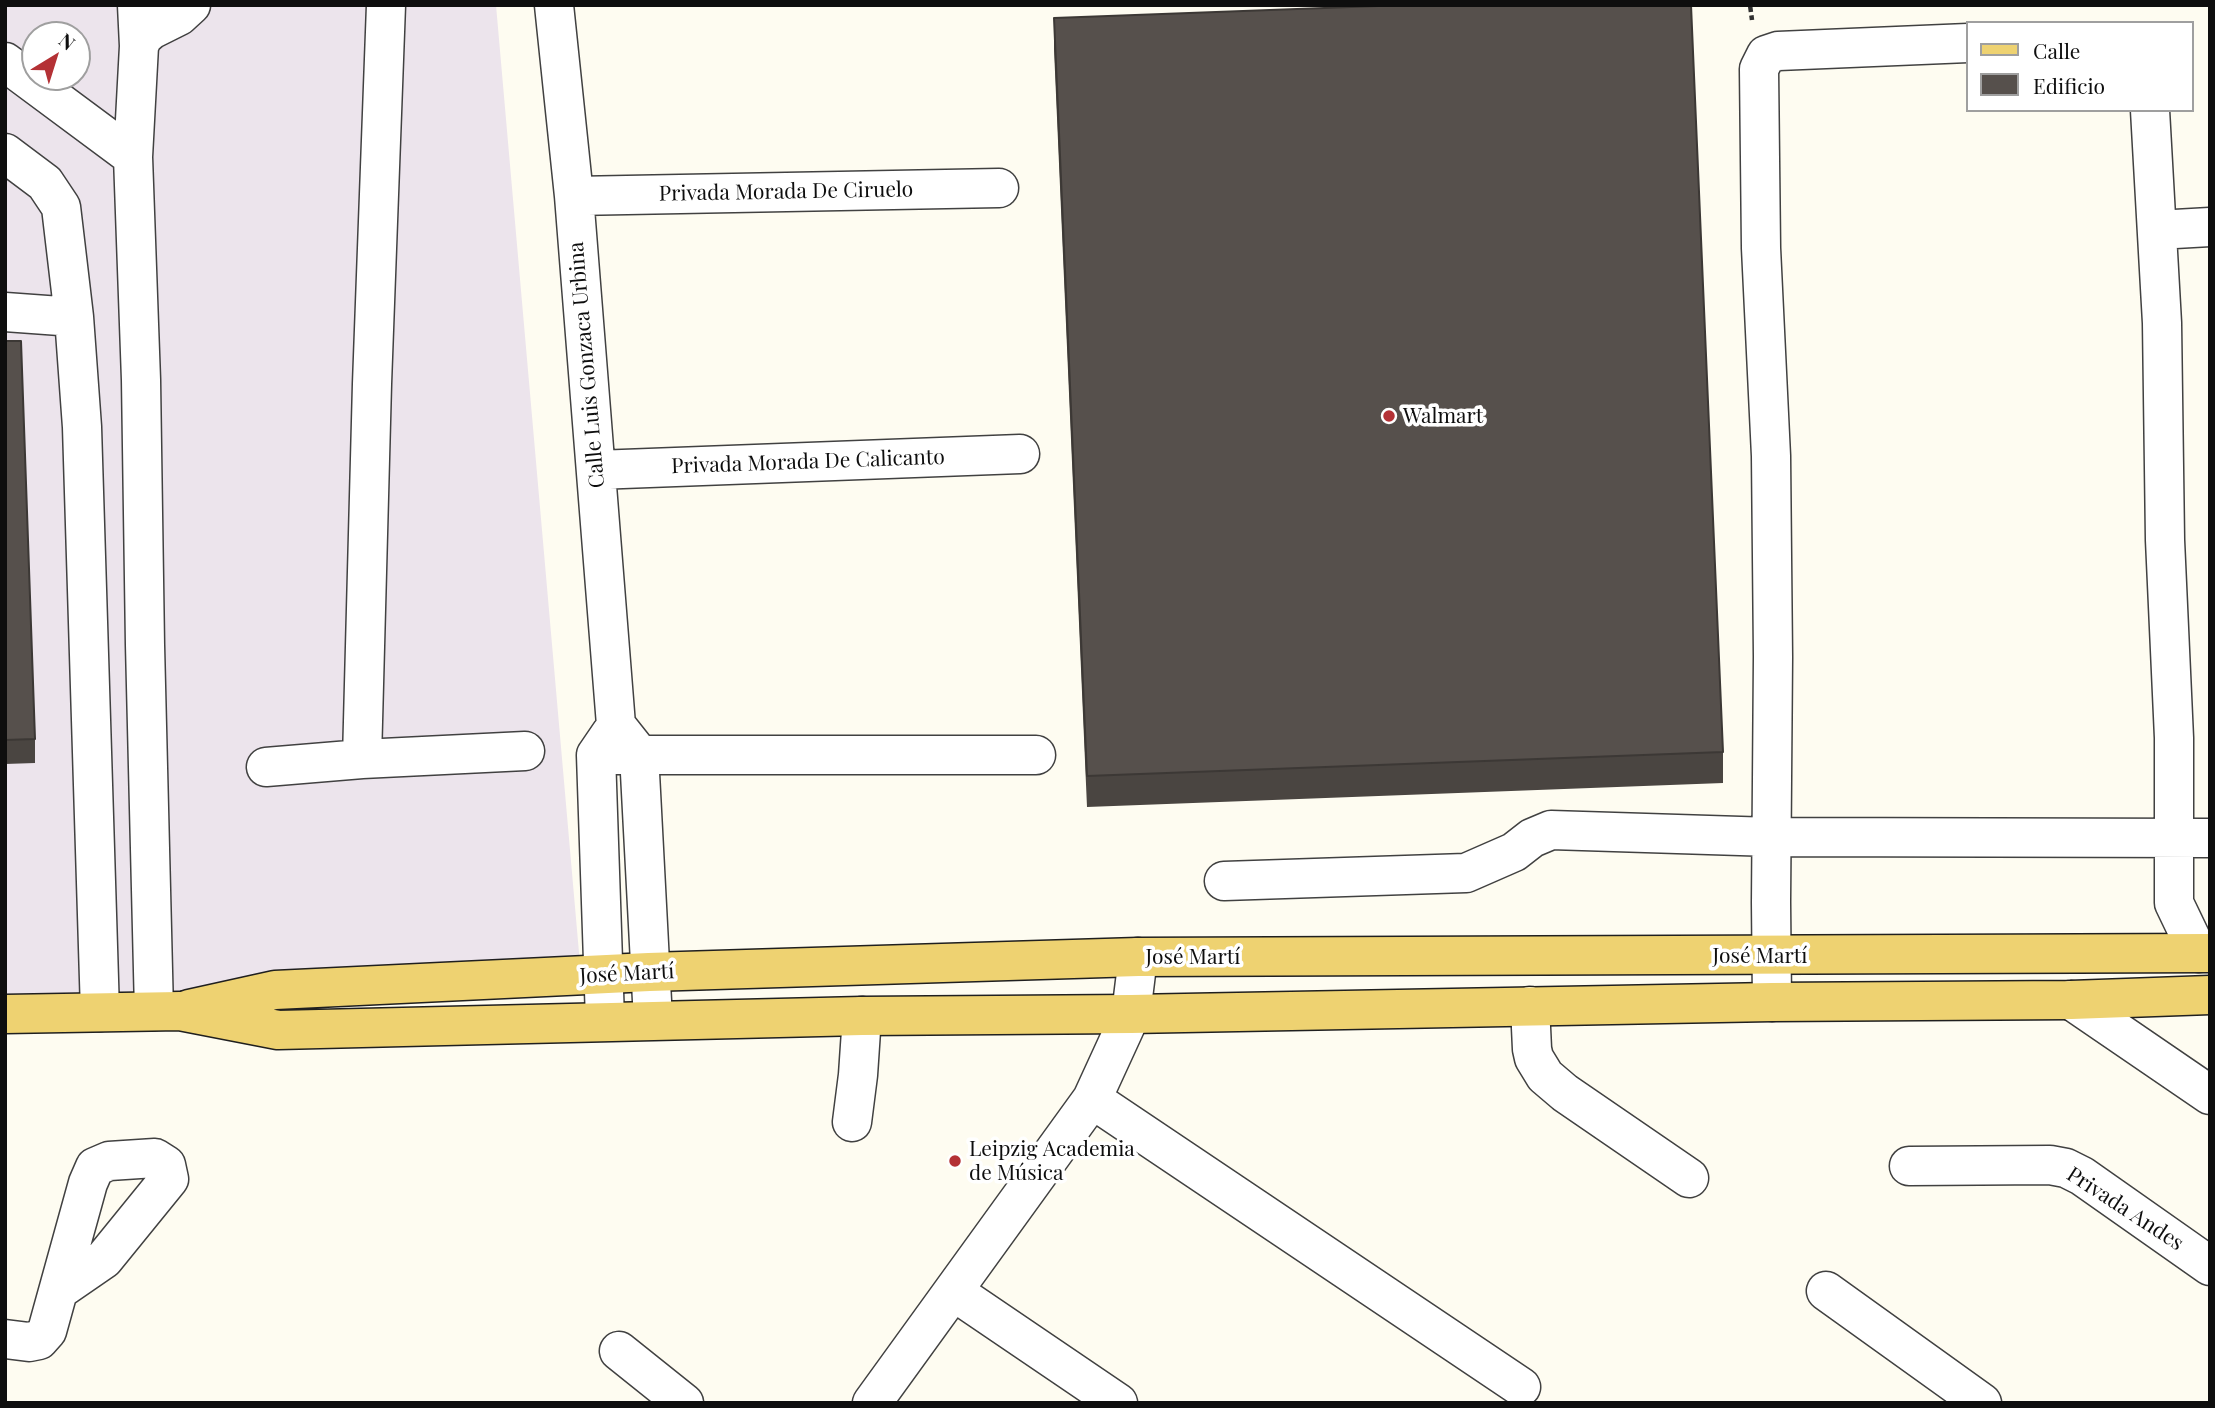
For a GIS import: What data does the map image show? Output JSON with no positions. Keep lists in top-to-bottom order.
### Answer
{
  "streets": {
    "main road": ["José Martí"],
    "street": [
      "Privada Morada De Ciruelo",
      "Calle Luis Gonzaca Urbina",
      "Privada Morada De Calicanto",
      "Privada Andes"
    ]
  },
  "crossings": [
    ["Privada Morada De Ciruelo", "Calle Luis Gonzaca Urbina"],
    ["Calle Luis Gonzaca Urbina", "Privada Morada De Calicanto"],
    ["Calle Luis Gonzaca Urbina", "José Martí"]
  ],
  "places": ["Walmart", "Leipzig Academia de Música"],
  "legend": ["Calle", "Edificio"],
  "north": "top right"
}
